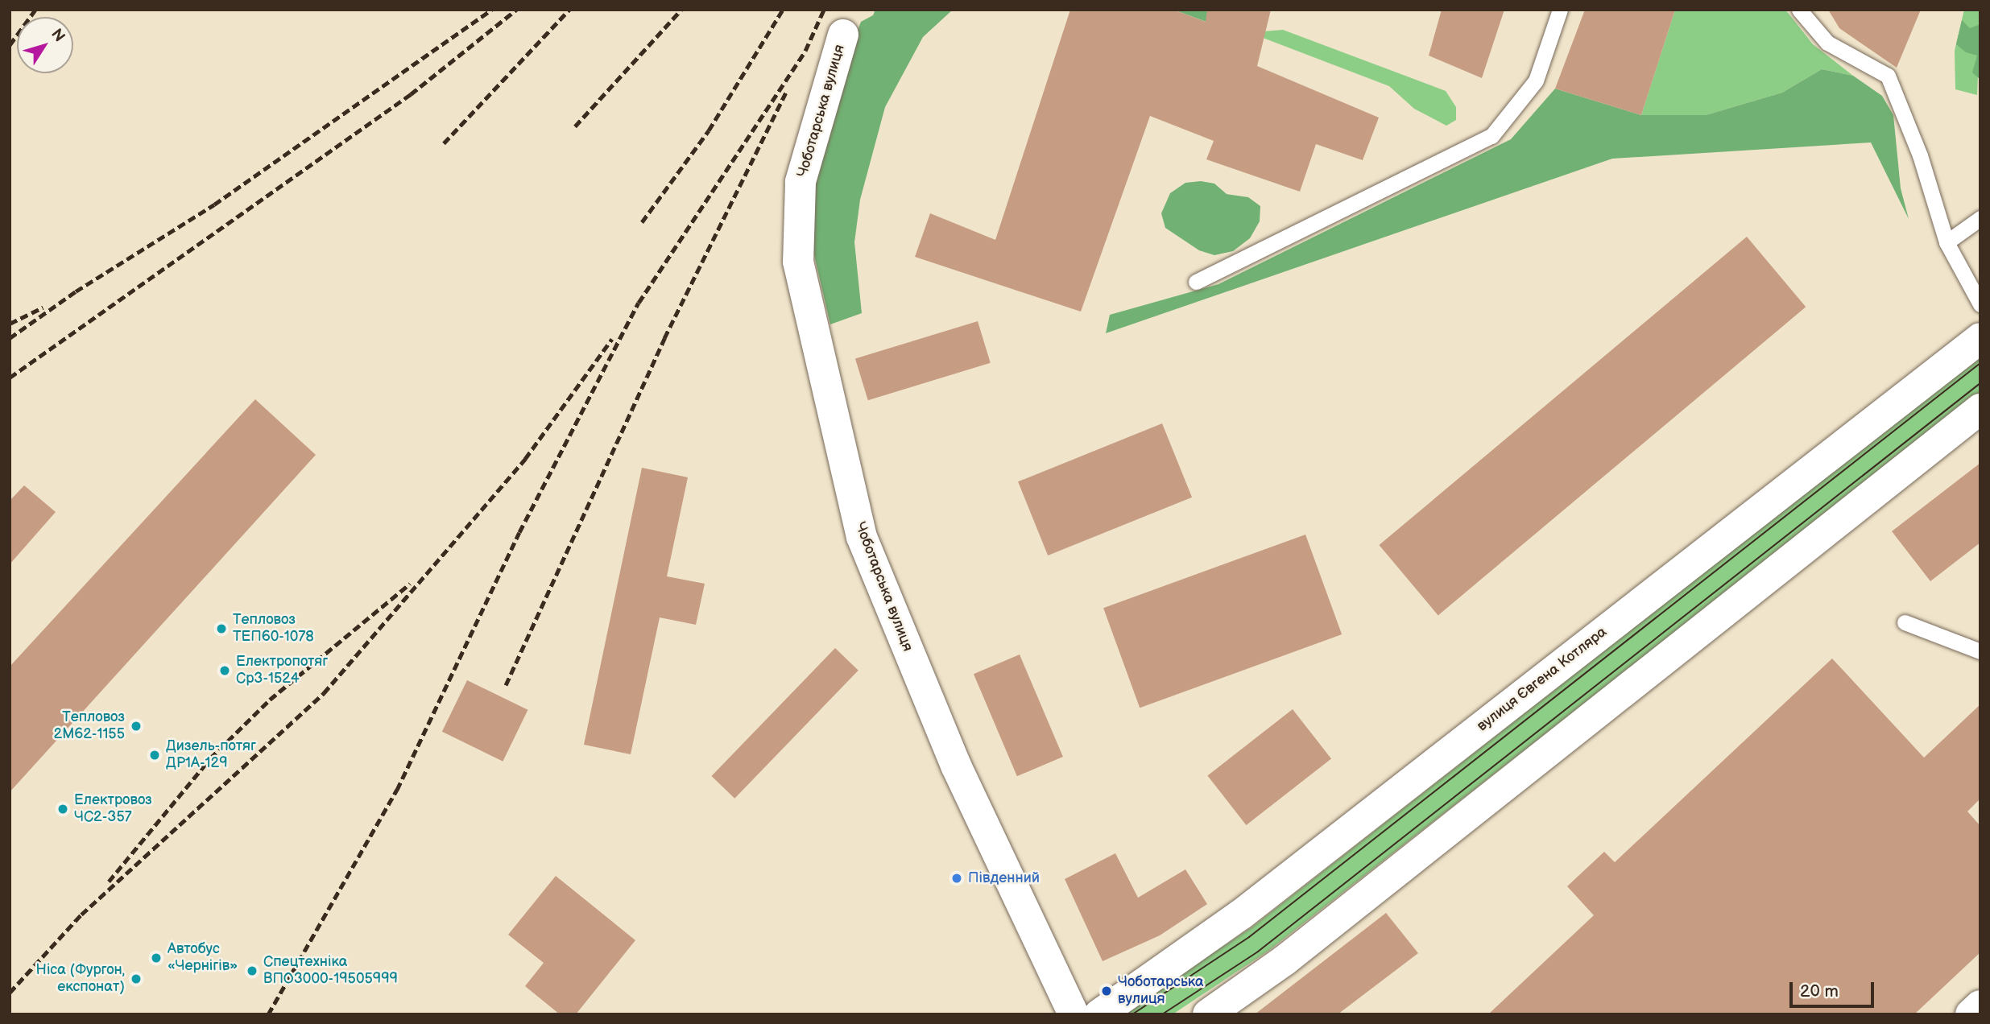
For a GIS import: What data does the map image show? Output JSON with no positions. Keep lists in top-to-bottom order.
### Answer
{
  "streets": {
    "main road": ["Чоботарська вулиця", "вулиця Євгена Котляра"]
  },
  "places": [
    "Тепловоз ТЕП60-1078",
    "Електропотяг Ср3-1524",
    "Тепловоз 2М62-1155",
    "Дизель-потяг ДР1А-129",
    "Електровоз ЧС2-357",
    "Південний",
    "Автобус «Чернігів»",
    "Спецтехніка ВПО3000-19505999",
    "Ніса (Фургон, експонат)",
    "Чоботарська вулиця"
  ],
  "scale_bar": "20 m",
  "north": "top right"
}
